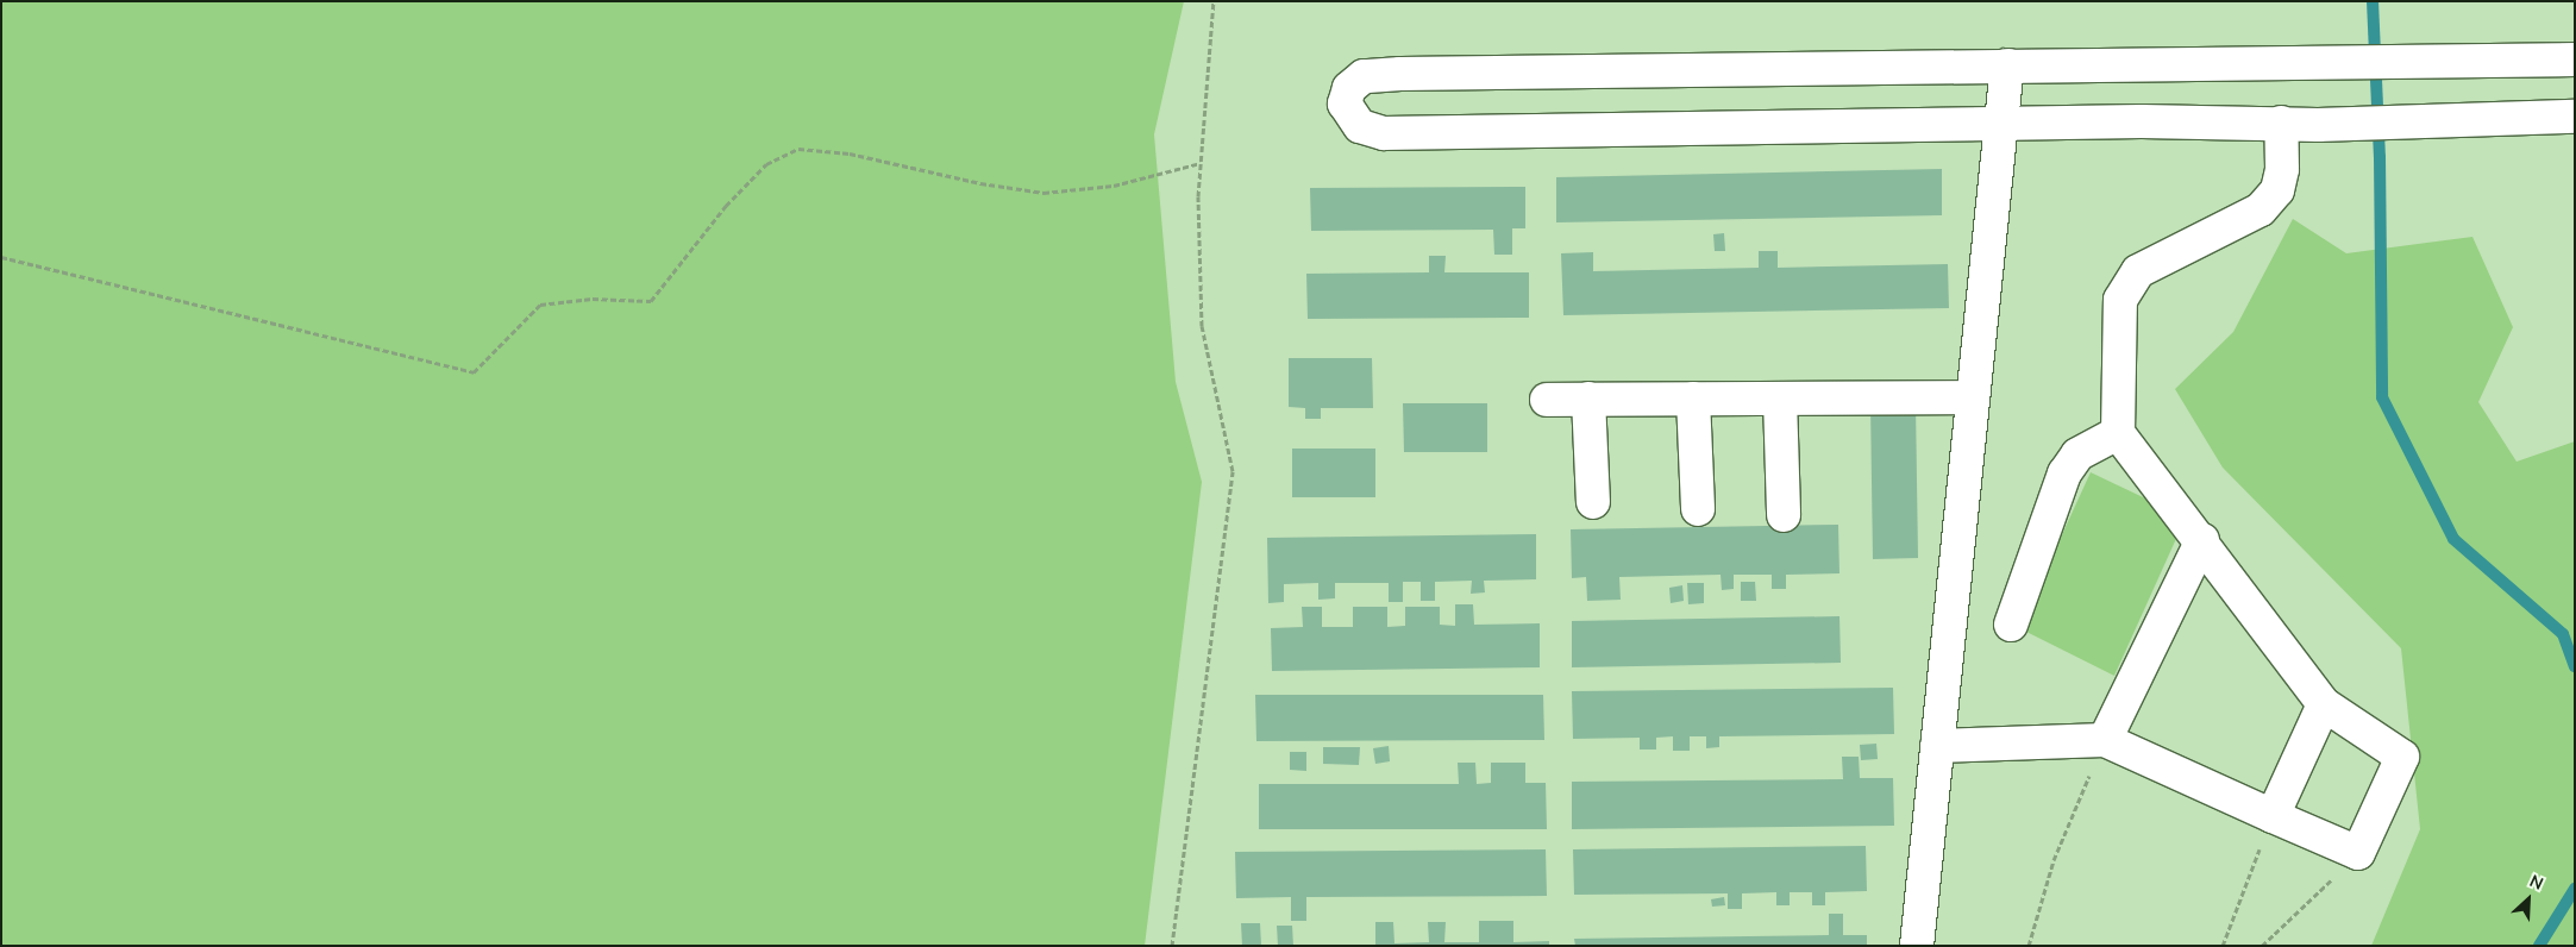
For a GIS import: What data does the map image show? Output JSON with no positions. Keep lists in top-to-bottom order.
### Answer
{
  "north": "top right"
}
